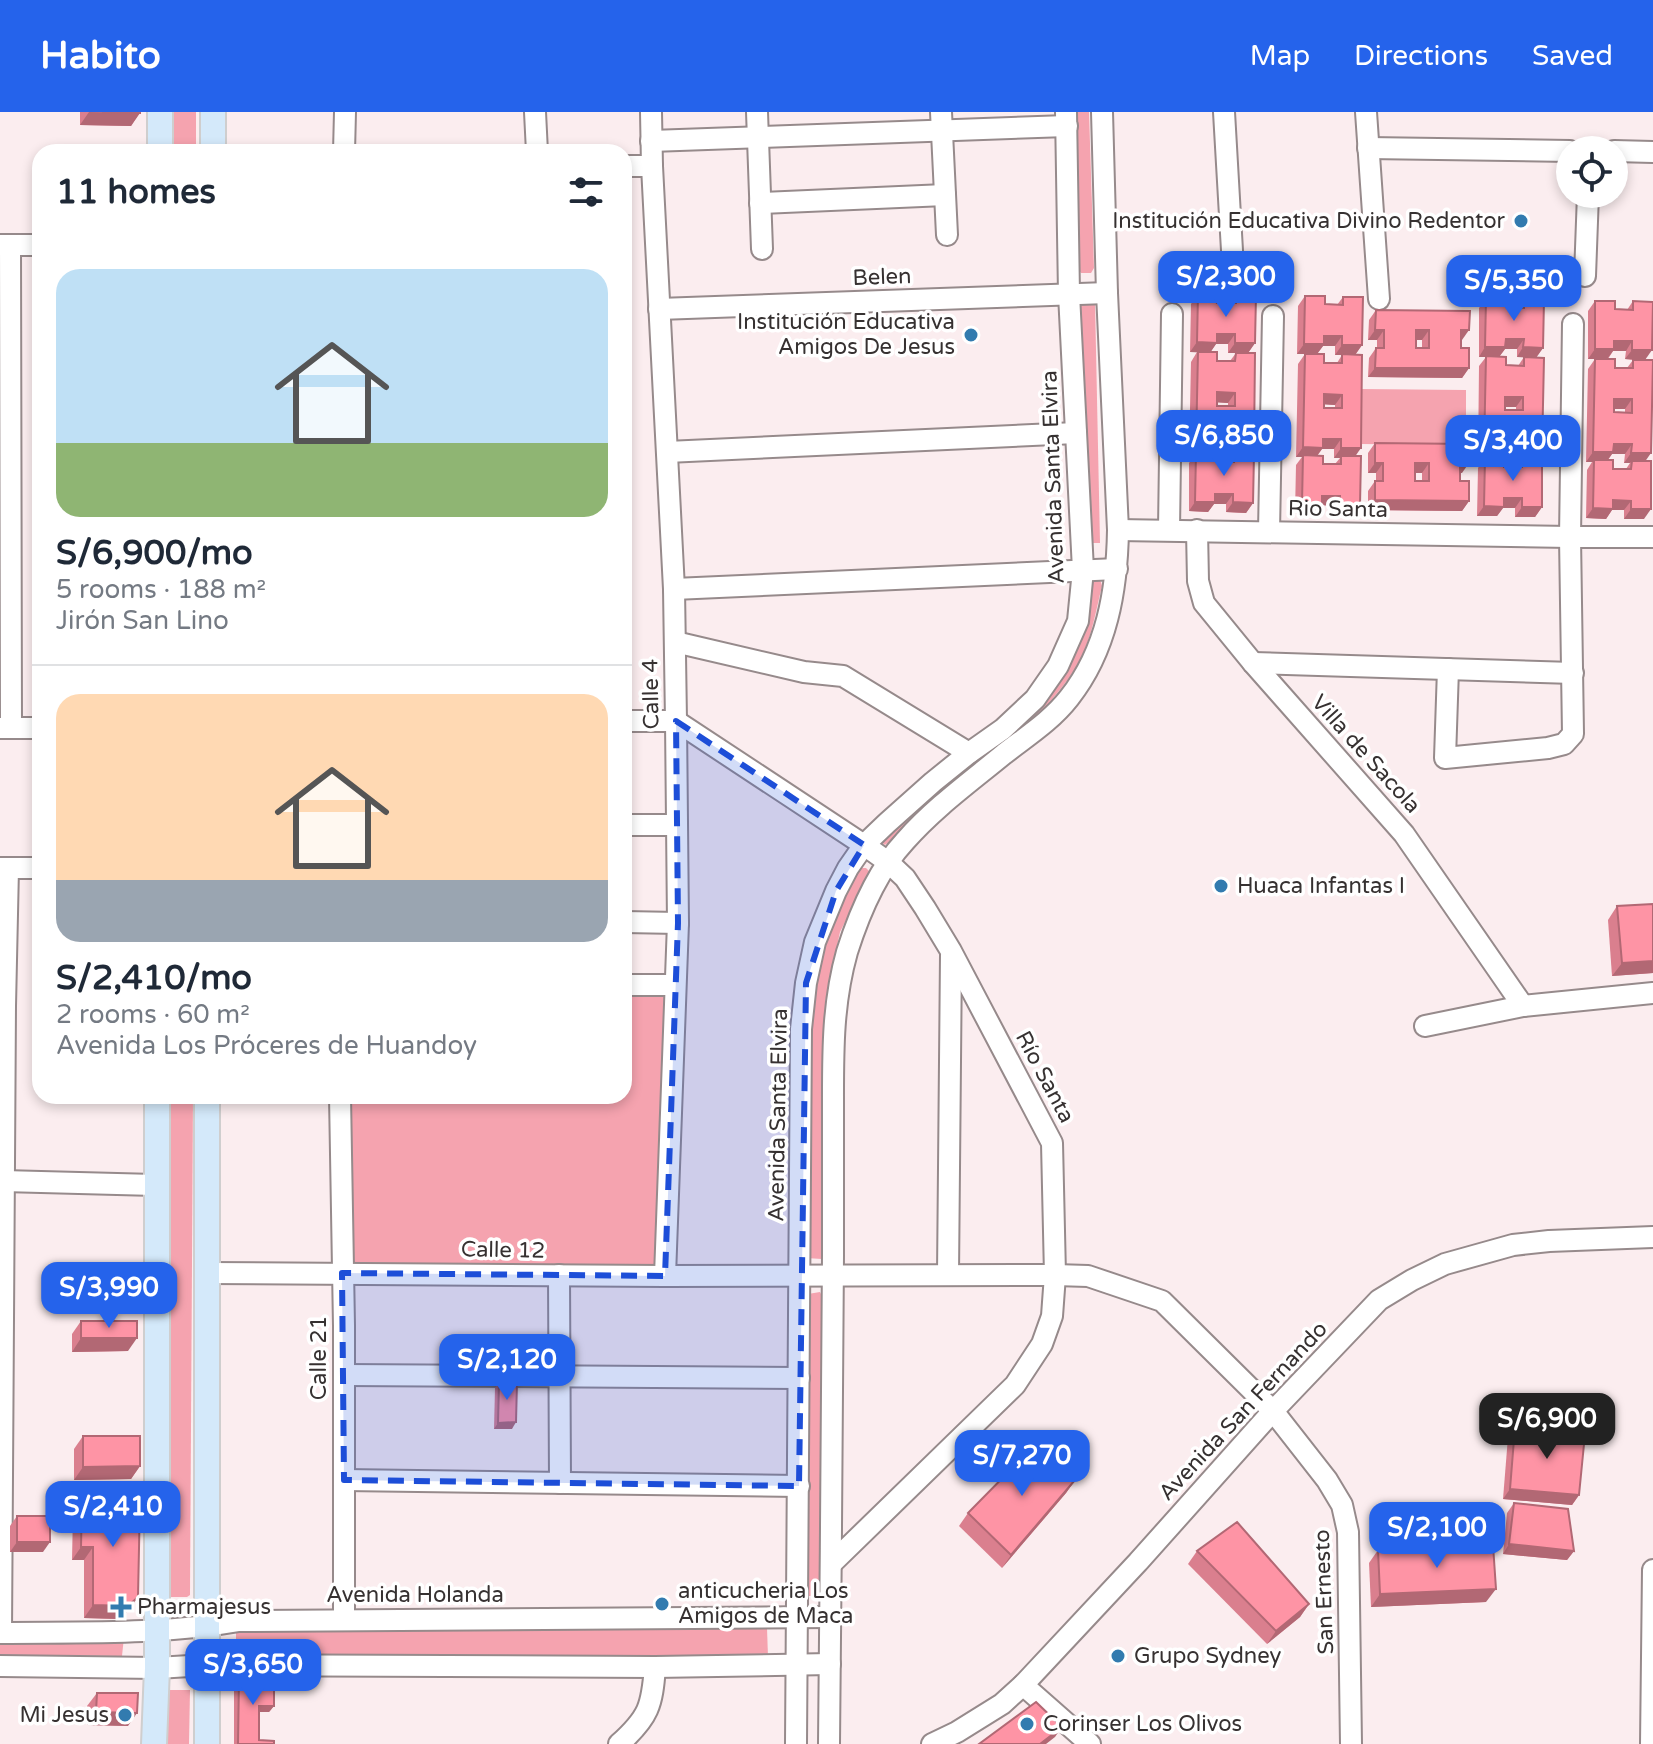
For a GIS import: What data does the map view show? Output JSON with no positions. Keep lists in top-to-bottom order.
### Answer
{
  "streets": {
    "street": [
      "Belen",
      "Avenida Santa Elvira",
      "Rio Santa",
      "Calle 4",
      "Villa de Sacola",
      "Río Santa",
      "Calle 12",
      "Calle 21",
      "Avenida San Fernando",
      "San Ernesto",
      "Avenida Holanda"
    ]
  },
  "crossings": [
    ["Belen", "Avenida Santa Elvira"],
    ["Belen", "Calle 4"],
    ["Avenida Santa Elvira", "Río Santa"],
    ["Avenida Santa Elvira", "Calle 12"],
    ["Avenida Santa Elvira", "Avenida Holanda"],
    ["Rio Santa", "Villa de Sacola"],
    ["Calle 4", "Río Santa"],
    ["Calle 4", "Calle 12"],
    ["Río Santa", "San Ernesto"],
    ["Calle 12", "Calle 21"],
    ["Calle 12", "San Ernesto"],
    ["Calle 21", "Avenida Holanda"],
    ["Avenida San Fernando", "San Ernesto"]
  ],
  "places": {
    "other": [
      "Institución Educativa Divino Redentor",
      "Institución Educativa Amigos De Jesus",
      "Huaca Infantas I",
      "anticucheria Los Amigos de Maca",
      "Grupo Sydney",
      "Mi Jesus",
      "Corinser Los Olivos"
    ],
    "health": ["Pharmajesus"]
  },
  "page": {
    "header": "Habito",
    "nav": ["Map", "Directions", "Saved"],
    "heading": "11 homes",
    "list": [
      {
        "name": "S/6,900/mo",
        "note": "5 rooms · 188 m² · Jirón San Lino"
      },
      {
        "name": "S/2,410/mo",
        "note": "2 rooms · 60 m² · Avenida Los Próceres de Huandoy"
      }
    ],
    "price": [
      "S/2,300",
      "S/5,350",
      "S/6,850",
      "S/3,400",
      "S/3,990",
      "S/2,120",
      "S/6,900",
      "S/7,270",
      "S/2,410",
      "S/2,100",
      "S/3,650"
    ]
  }
}
